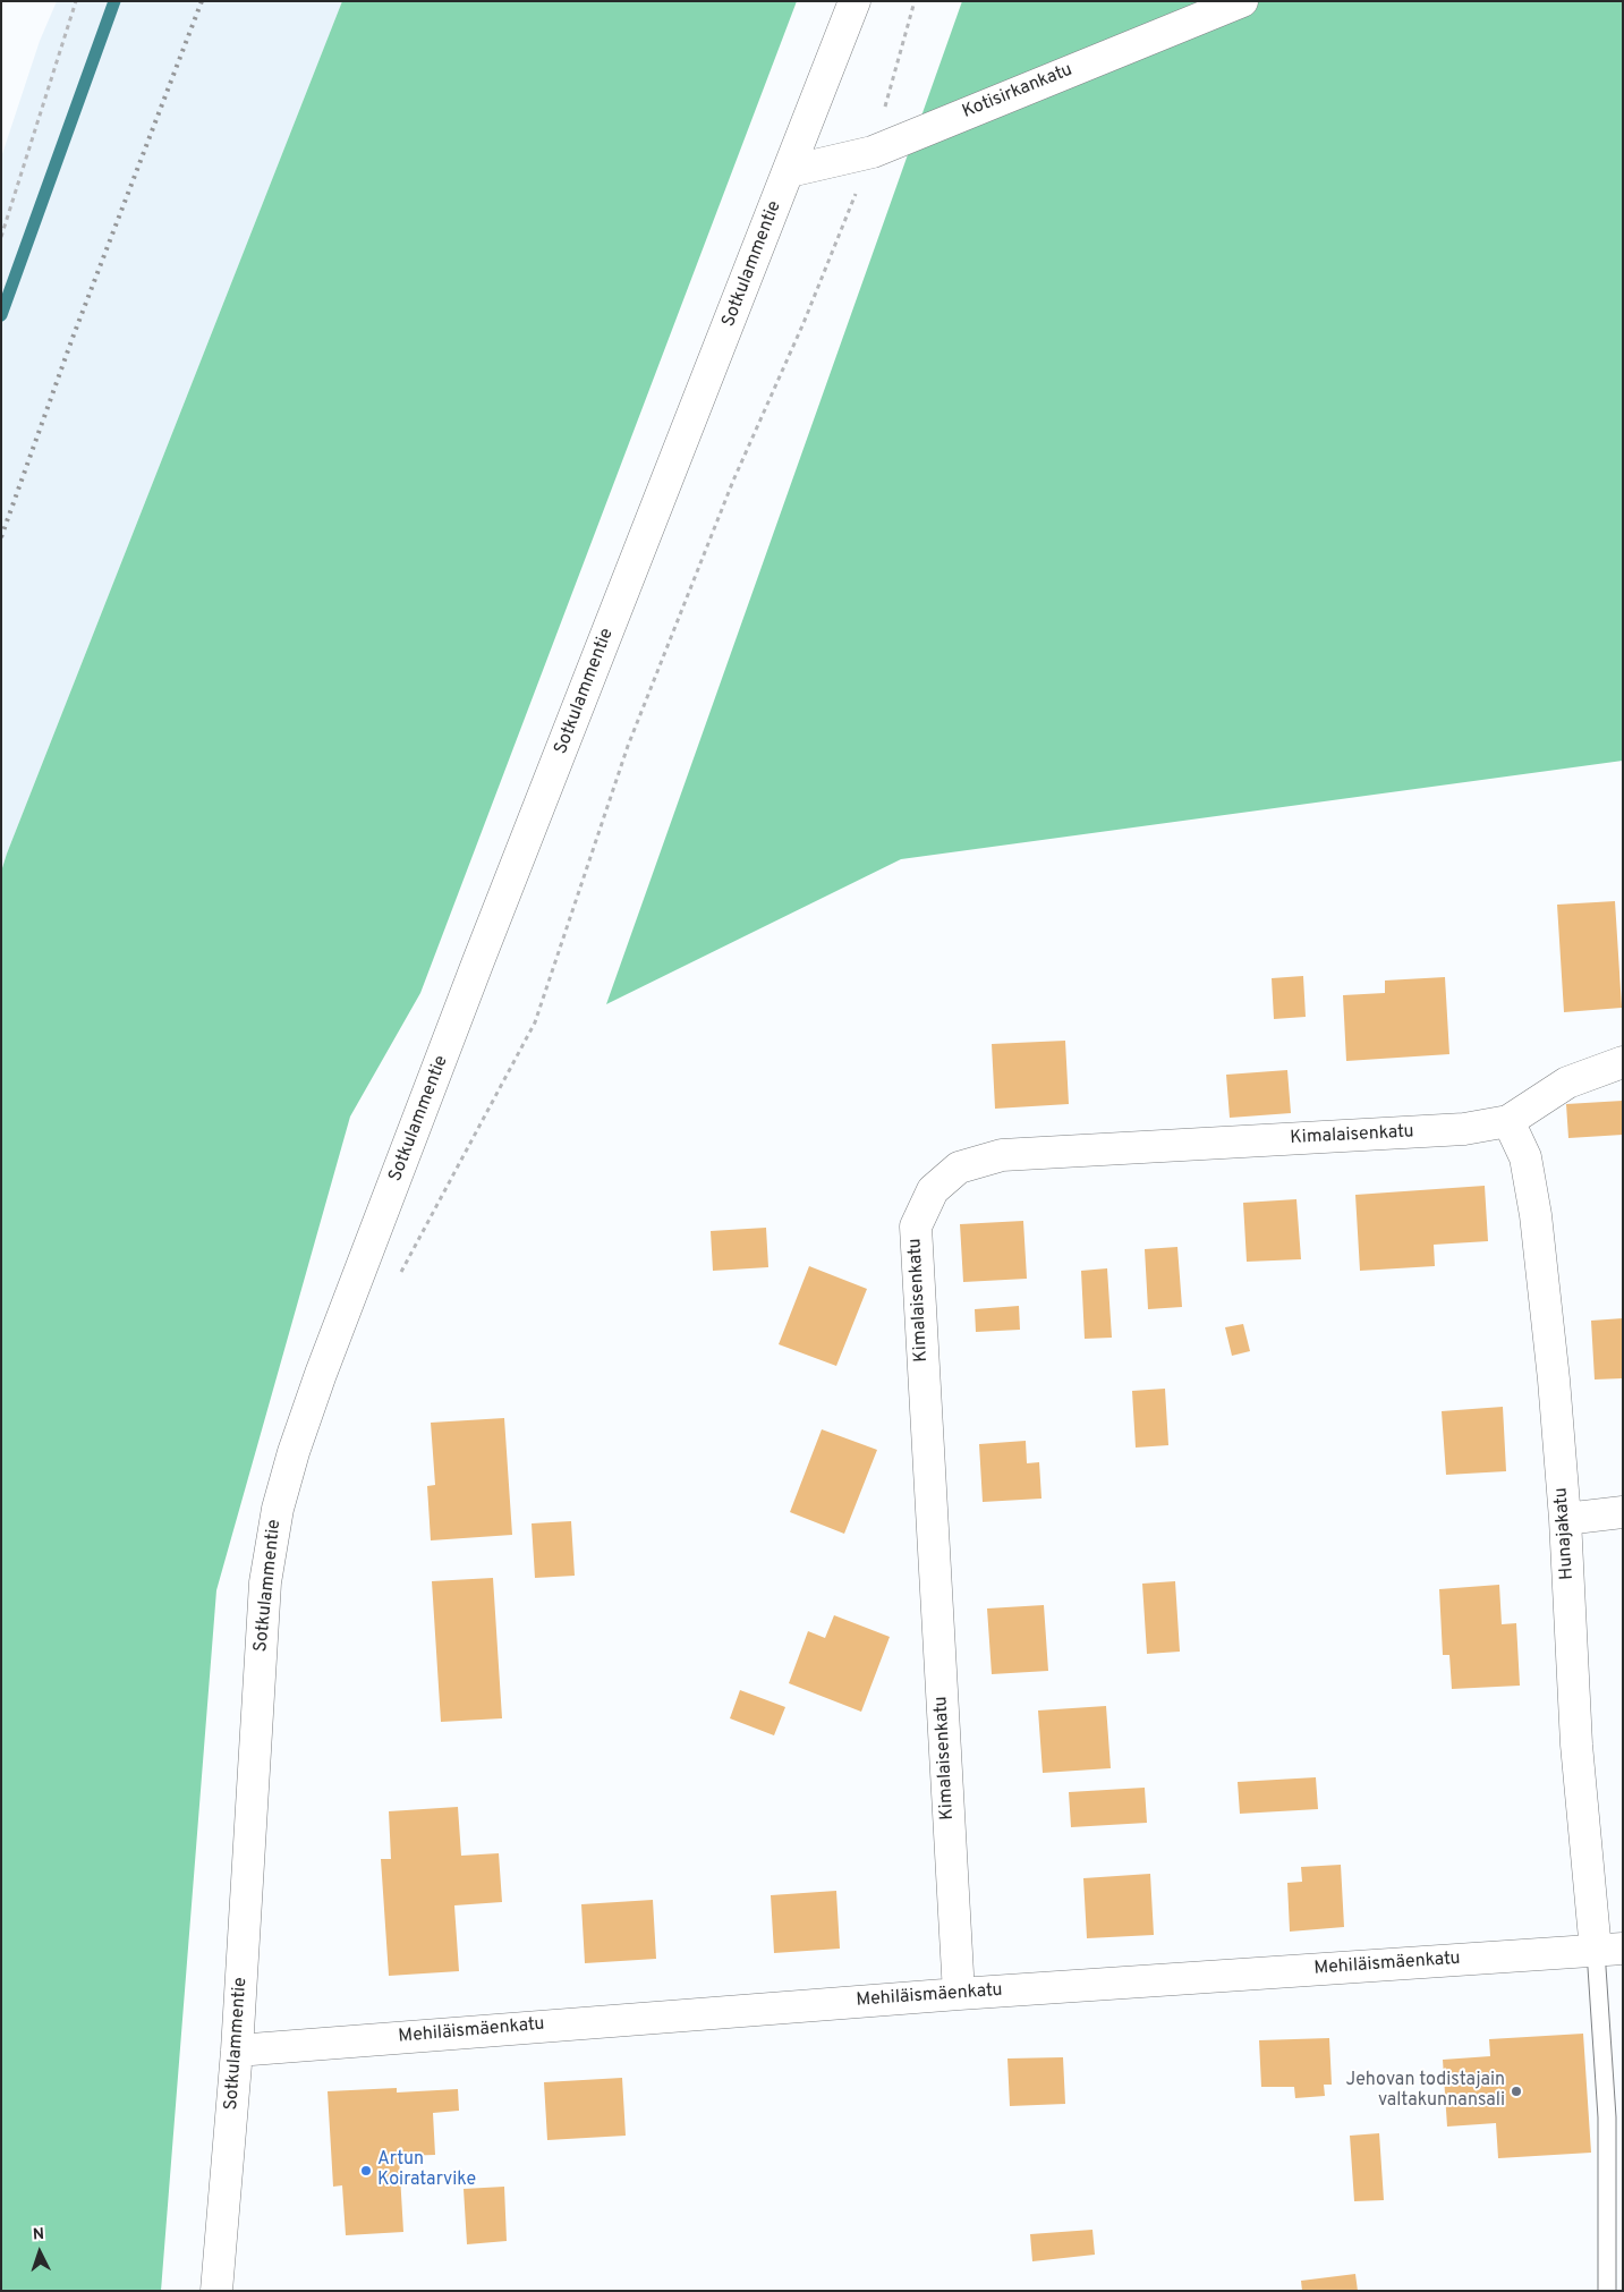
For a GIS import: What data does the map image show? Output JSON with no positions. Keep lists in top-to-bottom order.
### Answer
{
  "streets": {
    "street": [
      "Kotisirkankatu",
      "Sotkulammentie",
      "Kimalaisenkatu",
      "Hunajakatu",
      "Mehiläismäenkatu"
    ]
  },
  "crossings": [
    ["Kotisirkankatu", "Sotkulammentie"],
    ["Sotkulammentie", "Mehiläismäenkatu"],
    ["Kimalaisenkatu", "Hunajakatu"],
    ["Kimalaisenkatu", "Mehiläismäenkatu"],
    ["Hunajakatu", "Mehiläismäenkatu"]
  ],
  "places": ["Jehovan todistajain valtakunnansali", "Artun Koiratarvike"],
  "north": "top"
}
